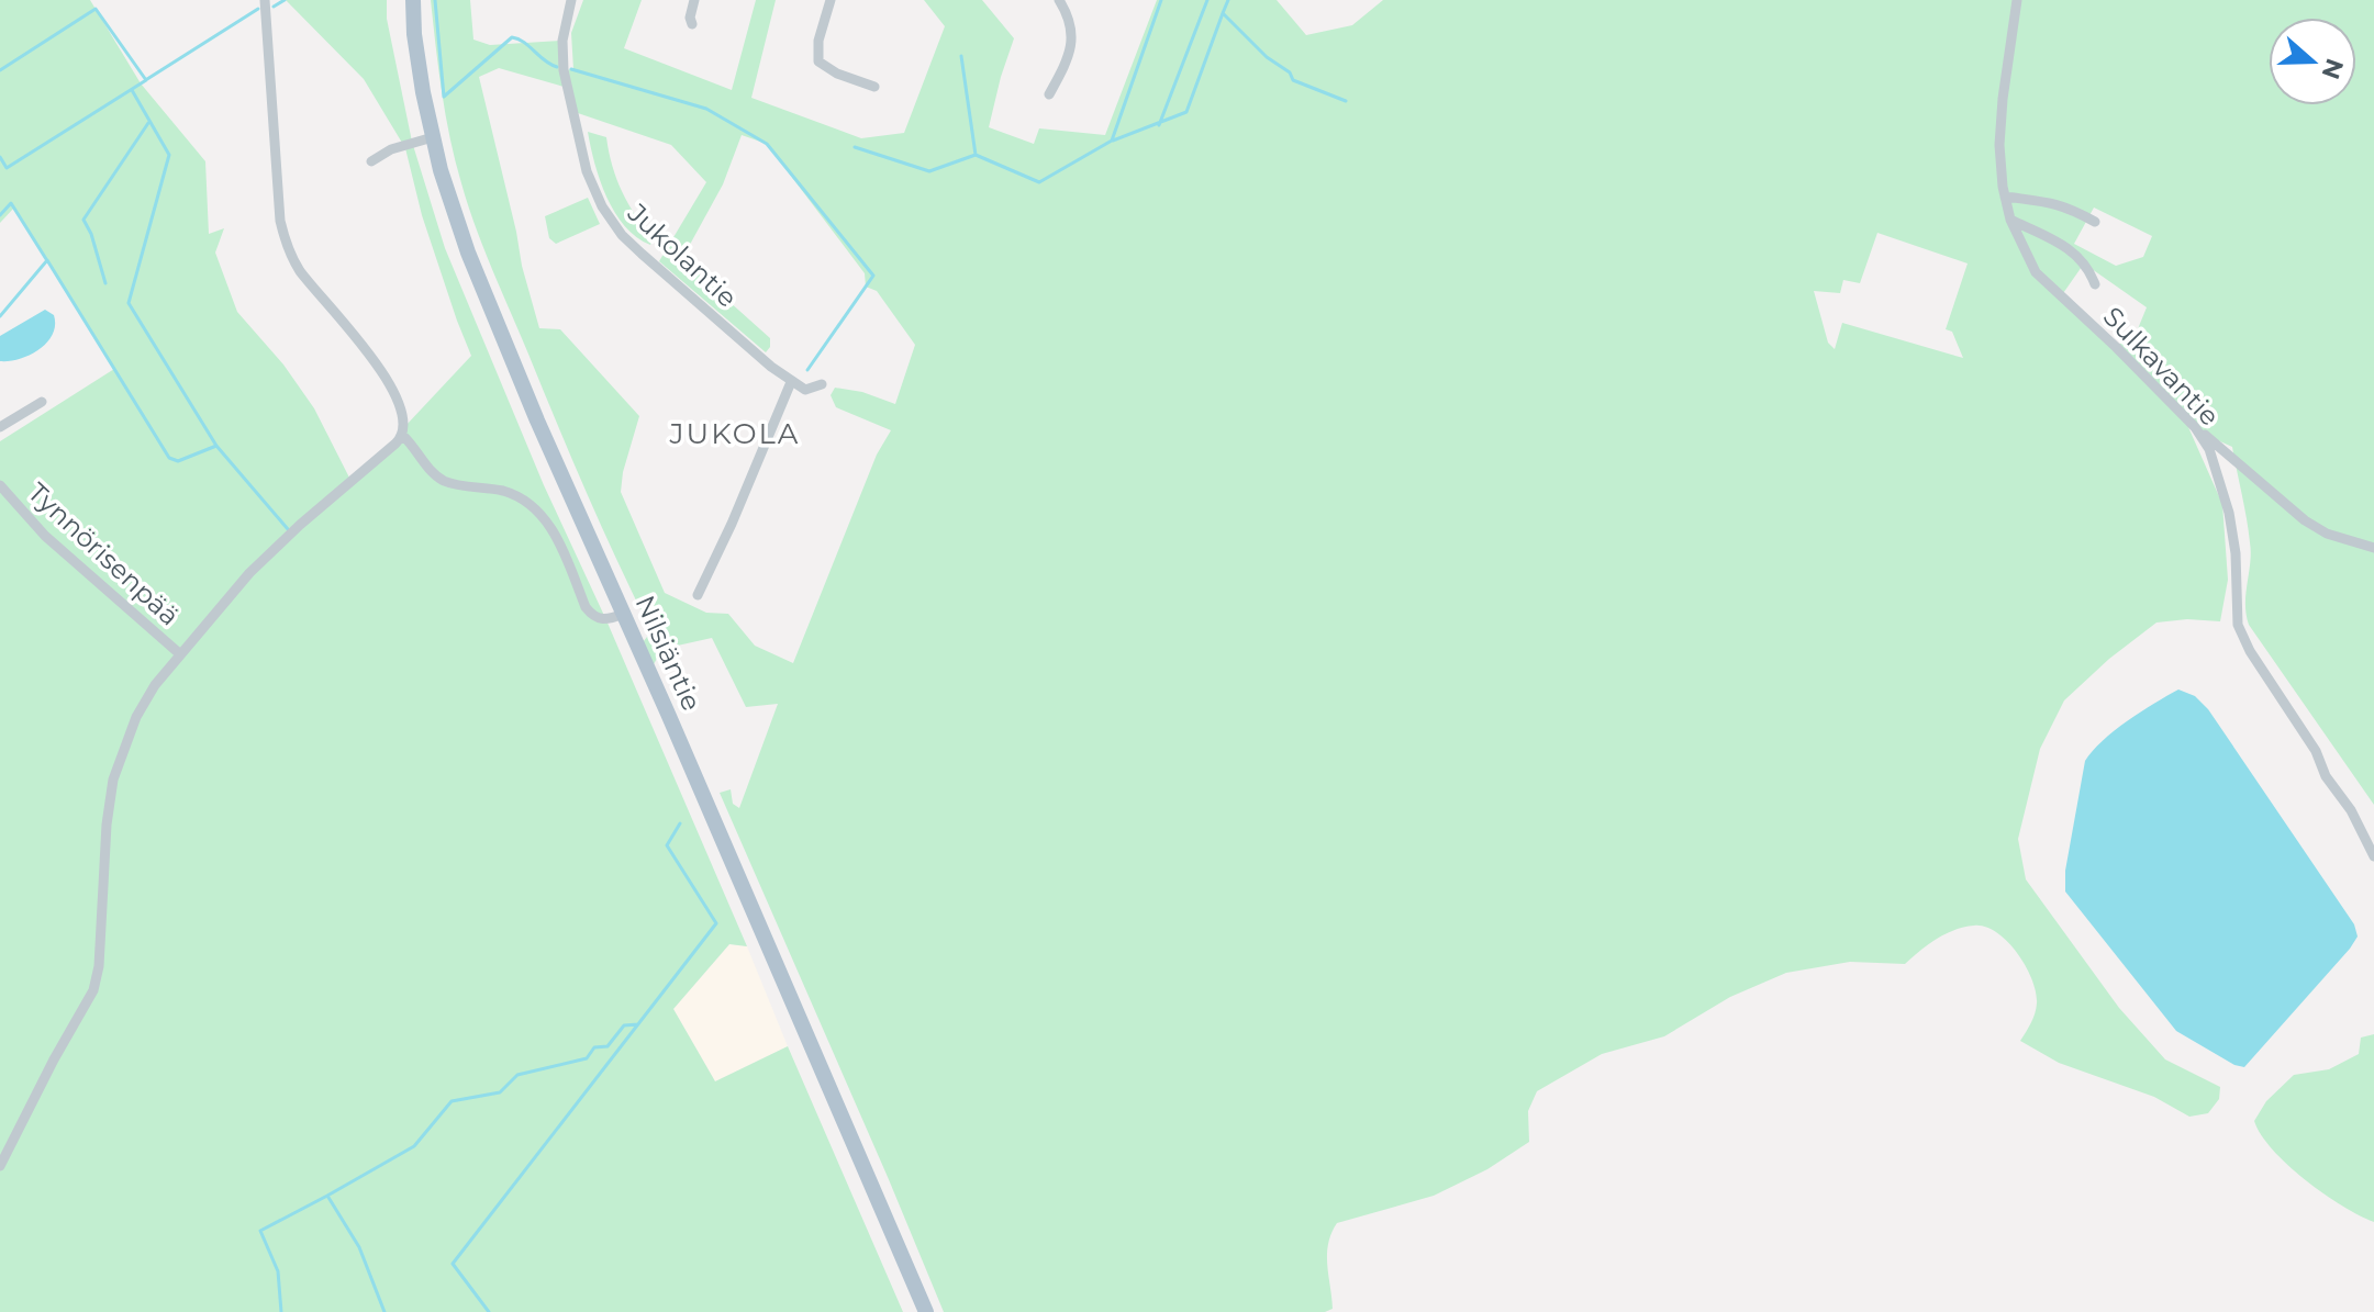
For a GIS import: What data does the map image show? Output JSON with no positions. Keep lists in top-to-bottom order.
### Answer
{
  "streets": {
    "main road": ["Nilsiäntie"],
    "street": ["Jukolantie", "Sulkavantie", "Tynnörisenpää"]
  },
  "districts": ["JUKOLA"],
  "north": "right"
}
